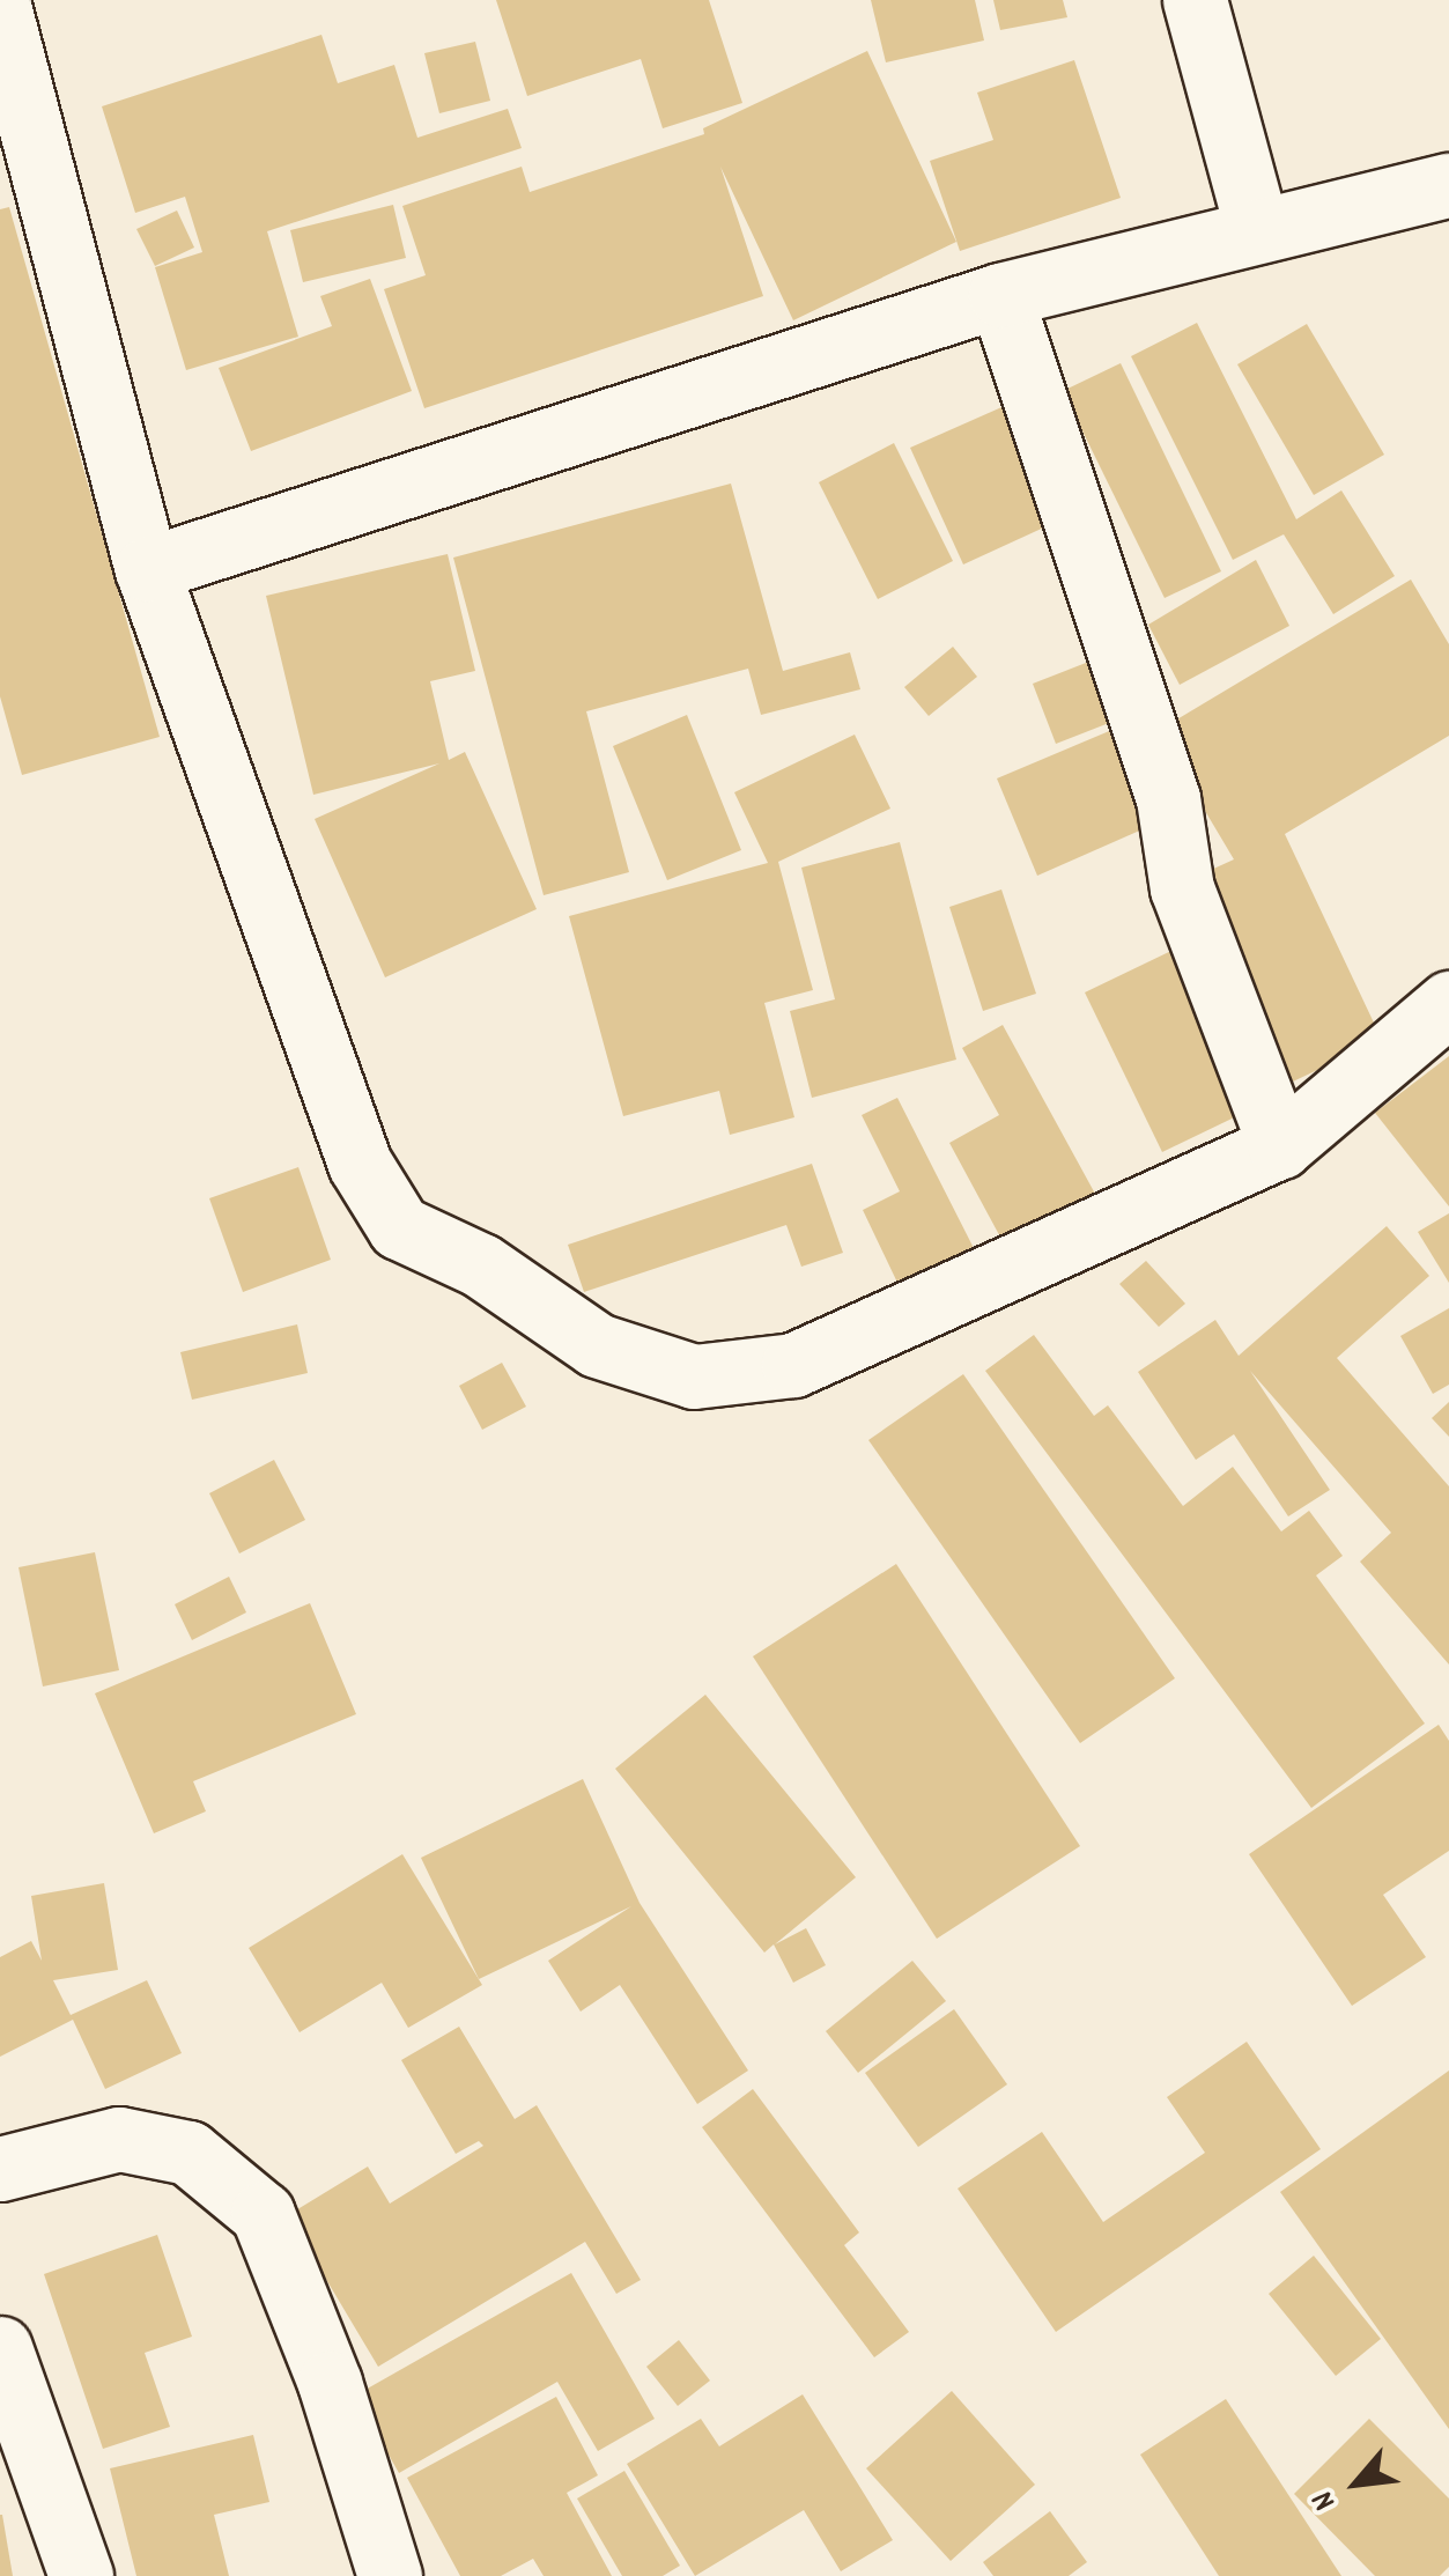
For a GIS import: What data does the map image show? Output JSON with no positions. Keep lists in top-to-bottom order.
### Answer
{
  "north": "bottom left"
}
